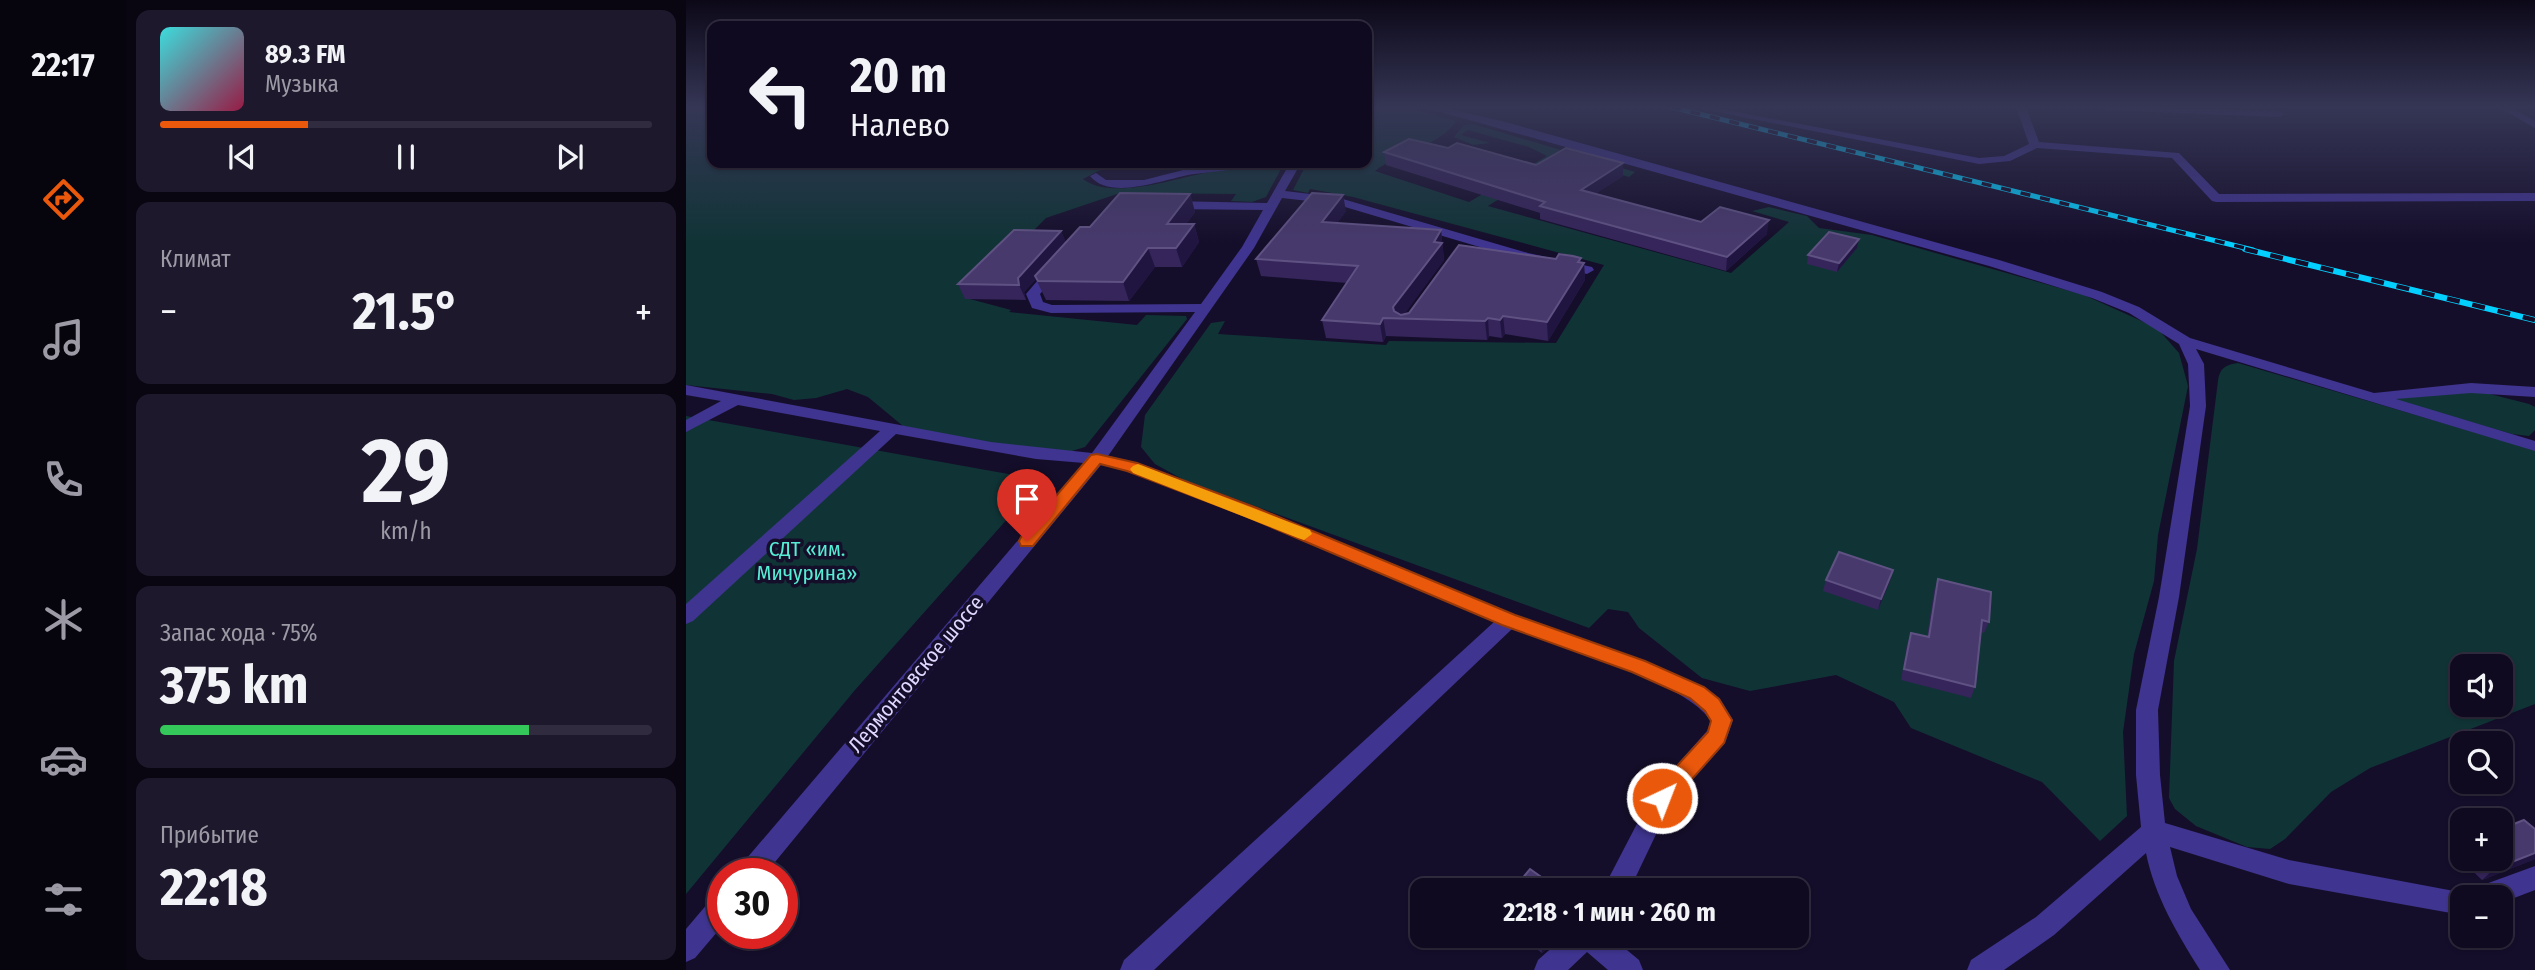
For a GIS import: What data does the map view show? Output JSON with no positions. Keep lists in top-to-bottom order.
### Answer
{
  "streets": {
    "street": ["Лермонтовское шоссе"]
  },
  "parks": ["СДТ «им. Мичурина»"],
  "page": {
    "tabs": "22:17",
    "turn": ["20 m", "Налево"],
    "song": ["89.3 FM", "Музыка"],
    "tile": [
      "Климат",
      ["29", "km/h"],
      ["Запас хода · 75%", "375 km"],
      ["Прибытие", "22:18"]
    ],
    "heat": ["−", "21.5°", "+"],
    "map_buttons": ["+", "−"],
    "limit": "30",
    "trip": "22:18 · 1 мин · 260 m"
  }
}
